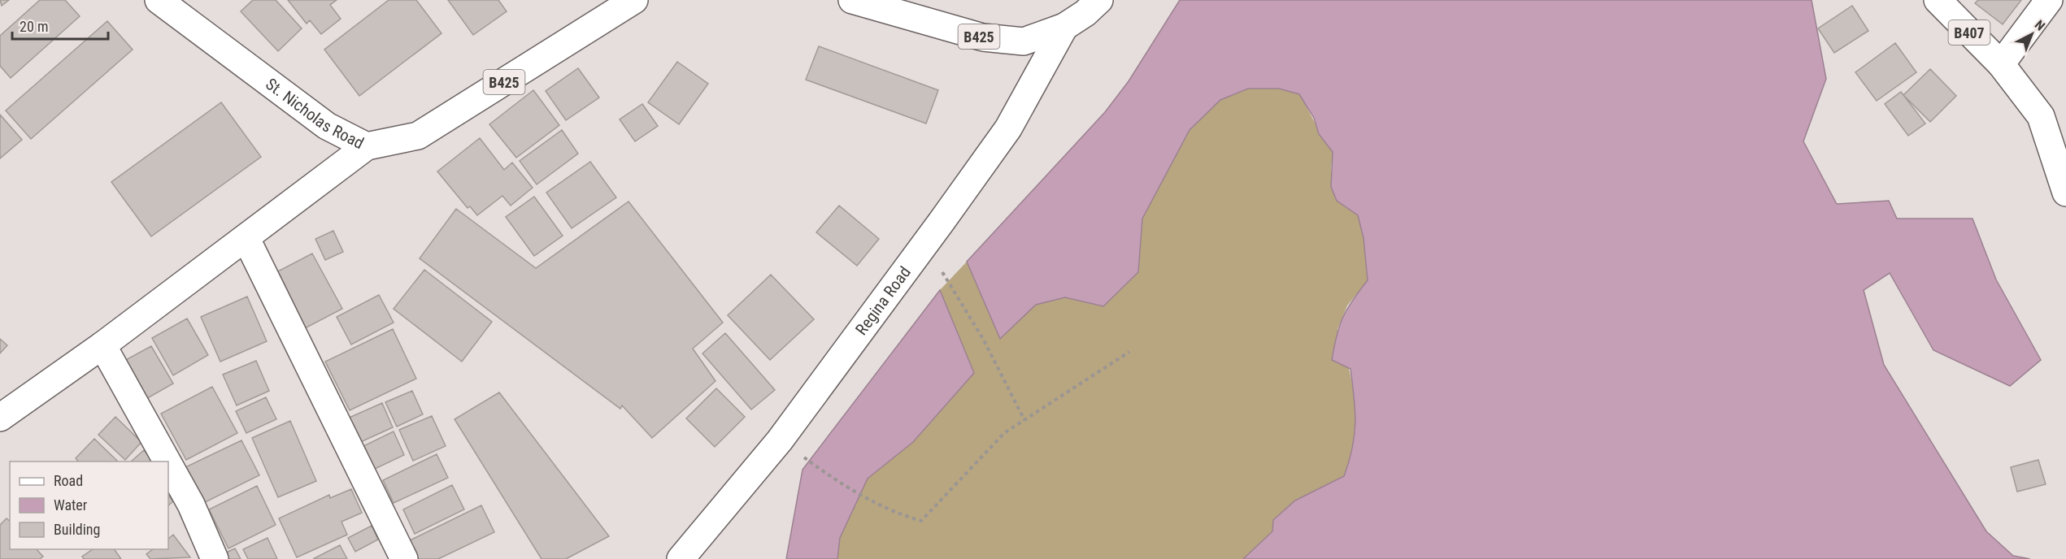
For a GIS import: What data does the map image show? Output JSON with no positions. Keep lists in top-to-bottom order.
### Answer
{
  "streets": {
    "street": [
      "B407",
      "B425",
      "St. Nicholas Road",
      "Regina Road"
    ]
  },
  "crossings": [
    ["B425", "Regina Road"]
  ],
  "legend": ["Road", "Water", "Building"],
  "scale_bar": "20 m",
  "north": "top right"
}
